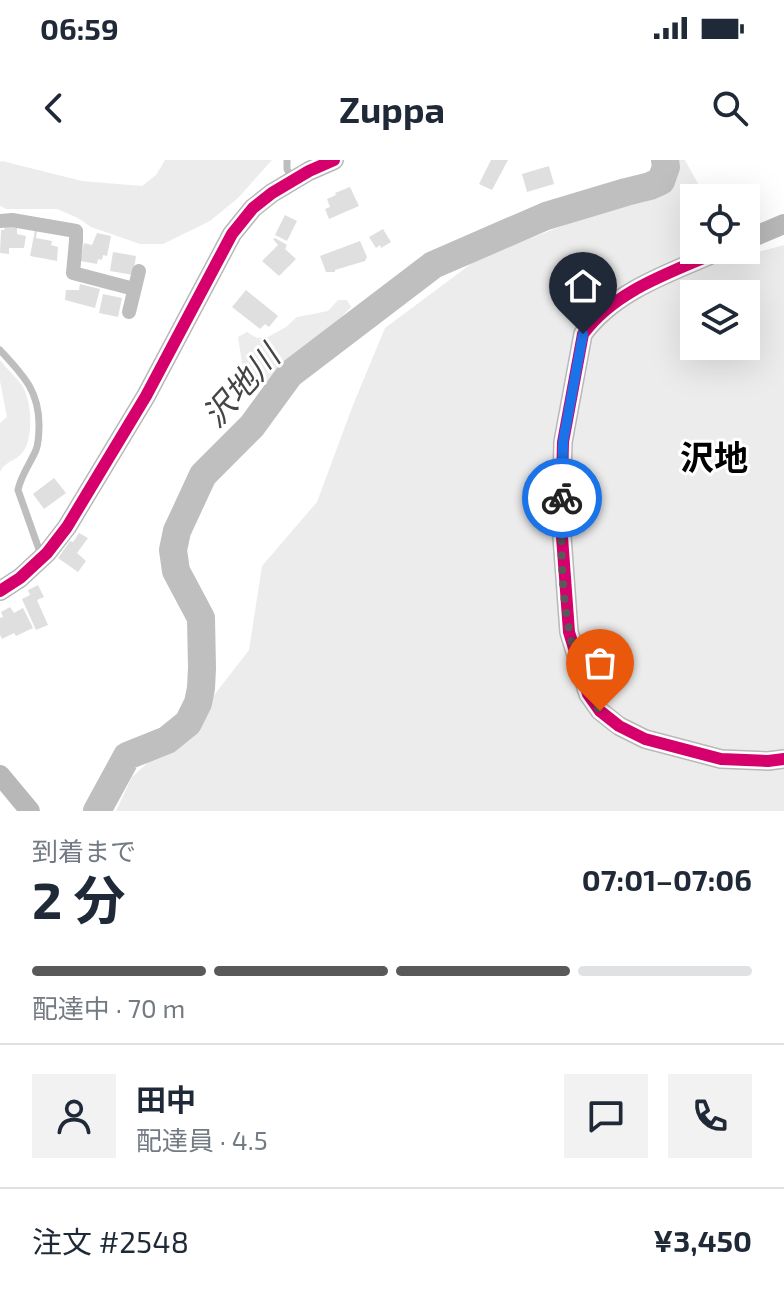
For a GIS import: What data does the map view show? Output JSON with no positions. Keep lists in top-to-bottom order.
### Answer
{
  "districts": ["沢地"],
  "water": ["沢地川"],
  "page": {
    "status": "06:59",
    "header": "Zuppa",
    "heading": ["2 分", "到着まで", "07:01–07:06"],
    "panel": [
      "田中",
      "配達員 · 4.5",
      "注文 #2548",
      "¥3,450"
    ],
    "bar": "配達中 · 70 m"
  }
}
